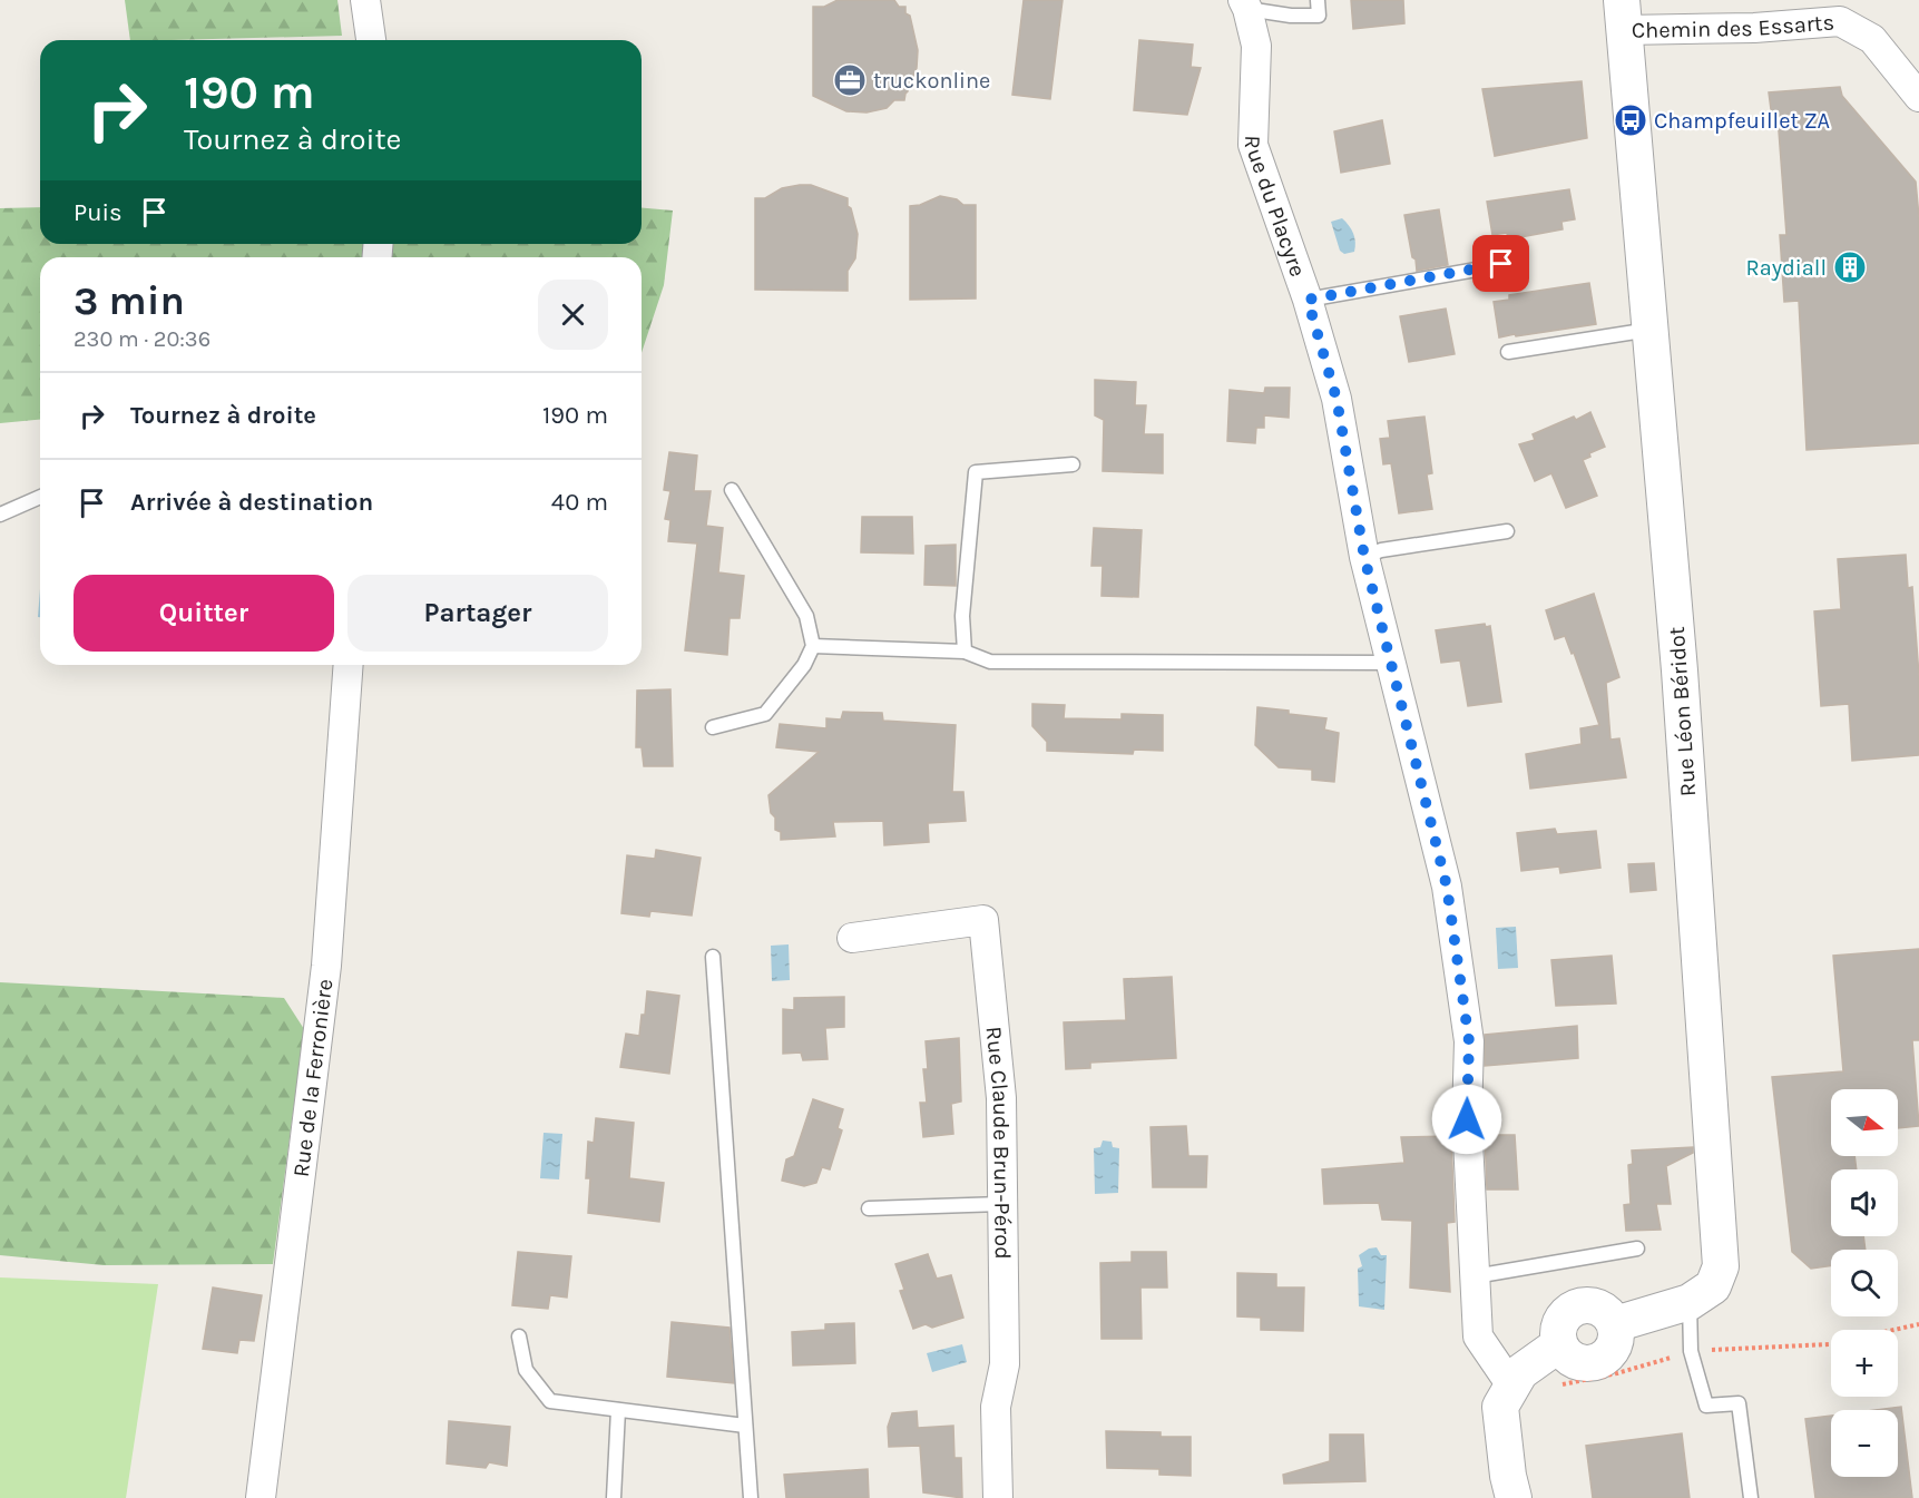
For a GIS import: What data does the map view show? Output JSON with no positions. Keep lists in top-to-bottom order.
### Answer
{
  "streets": {
    "street": [
      "Chemin des Essarts",
      "Rue du Placyre",
      "Rue Léon Béridot",
      "Rue de la Ferronière",
      "Rue Claude Brun-Pérod"
    ]
  },
  "crossings": [
    ["Chemin des Essarts", "Rue Léon Béridot"],
    ["Rue du Placyre", "Rue Léon Béridot"]
  ],
  "places": {
    "office": ["truckonline"],
    "bus stop": ["Champfeuillet ZA"],
    "building": ["Raydiall"]
  },
  "north": "right",
  "page": {
    "turn": ["190 m", "Tournez à droite"],
    "then": "Puis",
    "heading": ["3 min", "230 m · 20:36"],
    "list": [
      {
        "name": "Tournez à droite",
        "value": "190 m"
      },
      {
        "name": "Arrivée à destination",
        "value": "40 m"
      }
    ],
    "buttons": ["Quitter", "Partager"],
    "map_buttons": ["+", "−"]
  }
}
